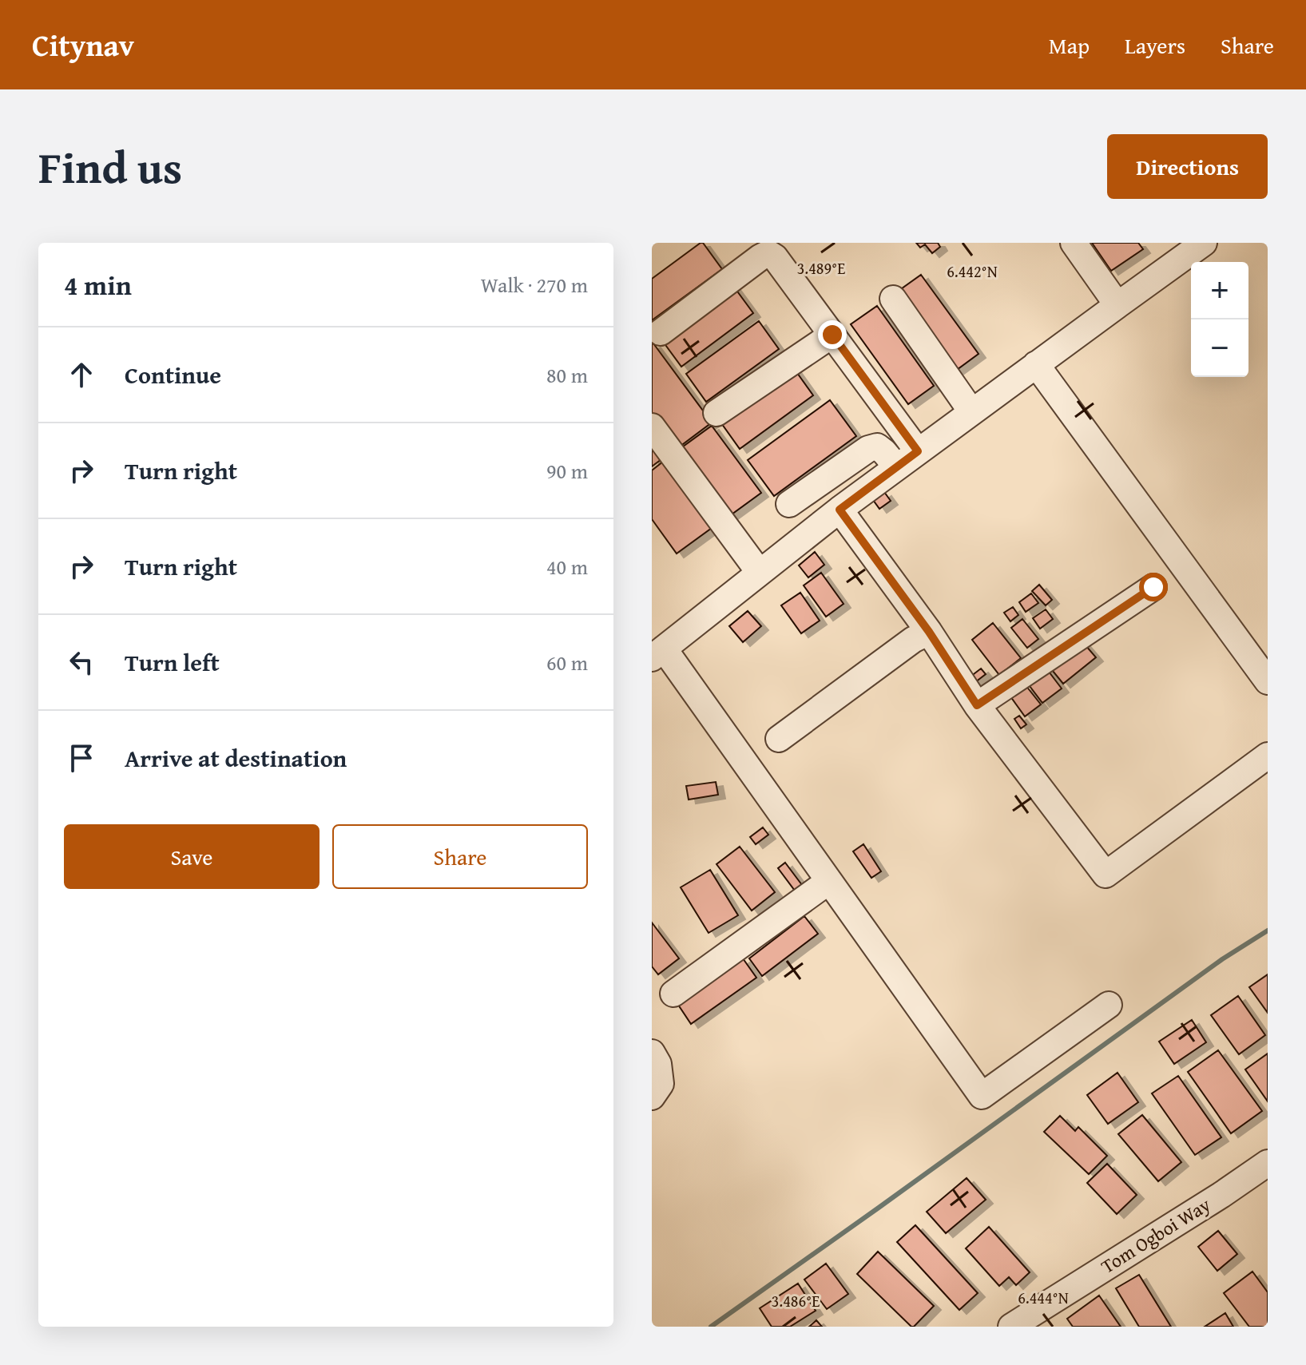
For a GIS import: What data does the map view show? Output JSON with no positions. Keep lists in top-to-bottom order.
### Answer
{
  "streets": {
    "street": ["Tom Ogboi Way"]
  },
  "page": {
    "header": "Citynav",
    "nav": ["Map", "Layers", "Share"],
    "title": "Find us",
    "buttons": [
      "Directions",
      ["Save", "Share"]
    ],
    "heading": ["4 min", "Walk · 270 m"],
    "map_buttons": ["+", "−"],
    "list": [
      ["Continue", "80 m"],
      ["Turn right", "90 m"],
      ["Turn right", "40 m"],
      ["Turn left", "60 m"],
      "Arrive at destination"
    ]
  },
  "coordinates": [
    "3.489°E",
    "6.442°N",
    "6.444°N",
    "3.486°E"
  ]
}
